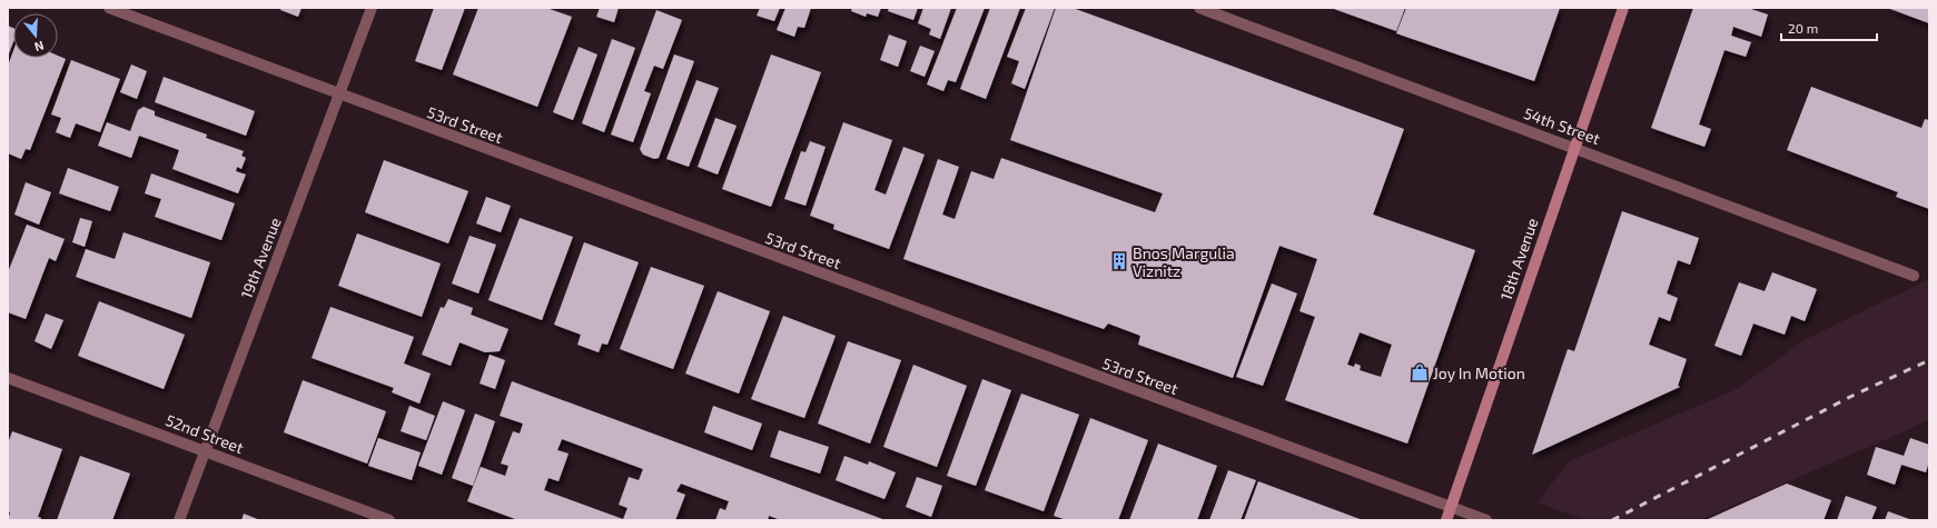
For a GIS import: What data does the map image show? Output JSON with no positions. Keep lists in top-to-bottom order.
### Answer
{
  "streets": {
    "street": [
      "53rd Street",
      "54th Street",
      "19th Avenue",
      "18th Avenue",
      "52nd Street"
    ]
  },
  "crossings": [
    ["53rd Street", "19th Avenue"],
    ["53rd Street", "18th Avenue"],
    ["54th Street", "18th Avenue"],
    ["19th Avenue", "52nd Street"]
  ],
  "places": {
    "building": ["Bnos Margulia Viznitz"],
    "shop": ["Joy In Motion"]
  },
  "scale_bar": "20 m",
  "north": "bottom"
}
